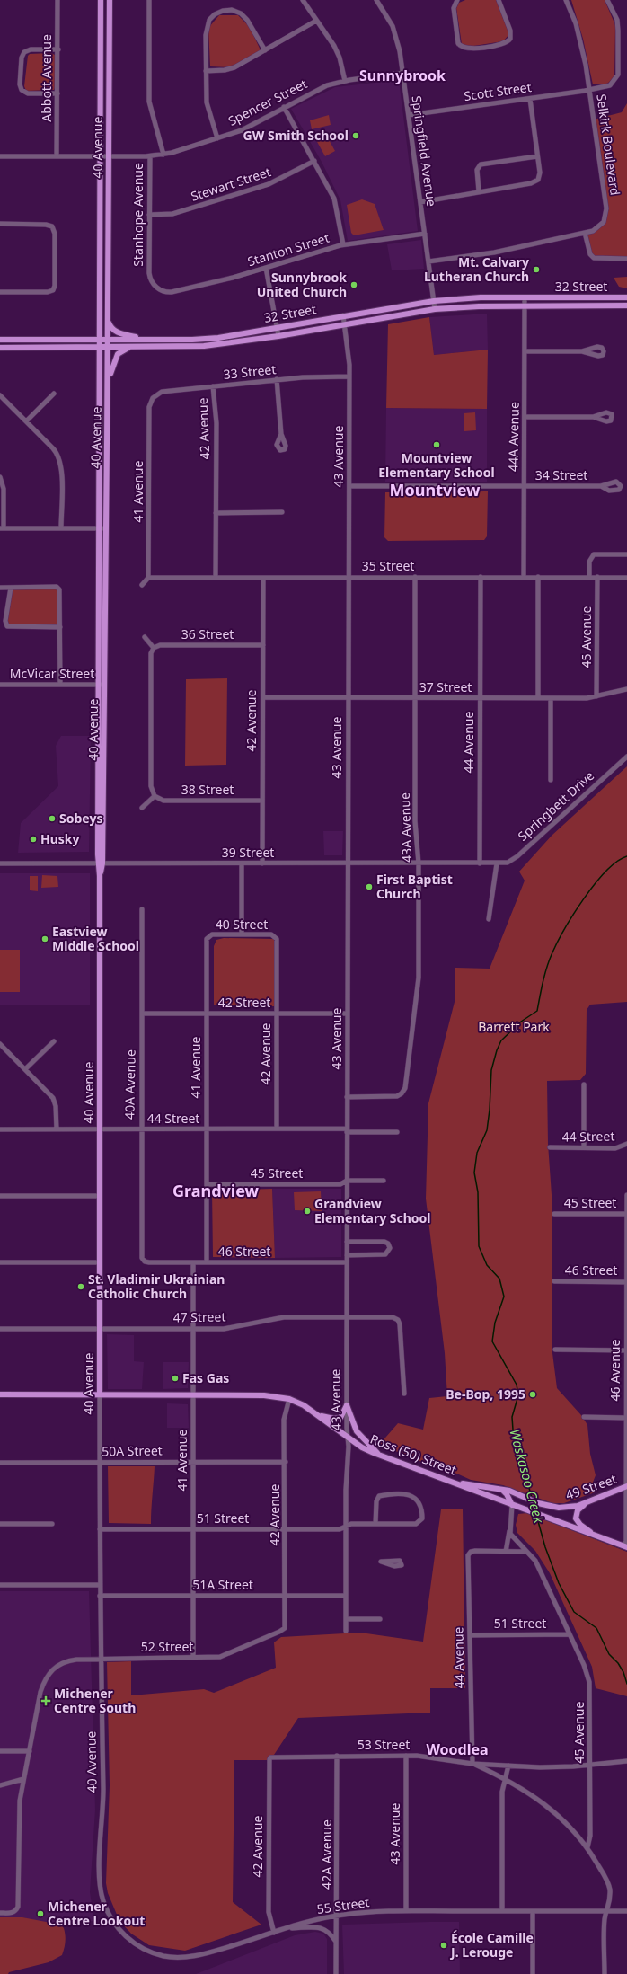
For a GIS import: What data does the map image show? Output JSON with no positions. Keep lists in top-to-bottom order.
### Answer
{
  "streets": {
    "main road": [
      "40 Avenue",
      "32 Street",
      "Ross (50) Street",
      "49 Street"
    ],
    "street": [
      "Abbott Avenue",
      "Scott Street",
      "Spencer Street",
      "Selkirk Boulevard",
      "Springfield Avenue",
      "Stewart Street",
      "Stanhope Avenue",
      "Stanton Street",
      "33 Street",
      "42 Avenue",
      "44A Avenue",
      "43 Avenue",
      "34 Street",
      "41 Avenue",
      "35 Street",
      "36 Street",
      "45 Avenue",
      "McVicar Street",
      "37 Street",
      "44 Avenue",
      "38 Street",
      "Springbett Drive",
      "43A Avenue",
      "39 Street",
      "40 Street",
      "42 Street",
      "40A Avenue",
      "44 Street",
      "45 Street",
      "46 Street",
      "47 Street",
      "46 Avenue",
      "50A Street",
      "51 Street",
      "51A Street",
      "52 Street",
      "53 Street",
      "42A Avenue",
      "55 Street"
    ]
  },
  "crossings": [
    ["Abbott Avenue", "Spencer Street"],
    ["Scott Street", "Selkirk Boulevard"],
    ["Scott Street", "Springfield Avenue"],
    ["Spencer Street", "40 Avenue"],
    ["Spencer Street", "Springfield Avenue"],
    ["Spencer Street", "Stanhope Avenue"],
    ["Selkirk Boulevard", "Springfield Avenue"],
    ["40 Avenue", "32 Street"],
    ["40 Avenue", "McVicar Street"],
    ["40 Avenue", "39 Street"],
    ["40 Avenue", "44 Street"],
    ["40 Avenue", "47 Street"],
    ["40 Avenue", "50A Street"],
    ["40 Avenue", "Ross (50) Street"],
    ["40 Avenue", "51 Street"],
    ["40 Avenue", "51A Street"],
    ["40 Avenue", "52 Street"],
    ["40 Avenue", "55 Street"],
    ["Springfield Avenue", "Stanton Street"],
    ["Springfield Avenue", "32 Street"],
    ["Stewart Street", "Stanhope Avenue"],
    ["Stanhope Avenue", "Stanton Street"],
    ["32 Street", "44A Avenue"],
    ["32 Street", "43 Avenue"],
    ["33 Street", "42 Avenue"],
    ["33 Street", "43 Avenue"],
    ["33 Street", "41 Avenue"],
    ["42 Avenue", "35 Street"],
    ["42 Avenue", "36 Street"],
    ["42 Avenue", "37 Street"],
    ["42 Avenue", "38 Street"],
    ["42 Avenue", "39 Street"],
    ["42 Avenue", "40 Street"],
    ["42 Avenue", "42 Street"],
    ["42 Avenue", "44 Street"],
    ["42 Avenue", "50A Street"],
    ["42 Avenue", "Ross (50) Street"],
    ["42 Avenue", "51 Street"],
    ["42 Avenue", "51A Street"],
    ["42 Avenue", "52 Street"],
    ["42 Avenue", "53 Street"],
    ["42 Avenue", "55 Street"],
    ["44A Avenue", "34 Street"],
    ["44A Avenue", "35 Street"],
    ["43 Avenue", "34 Street"],
    ["43 Avenue", "35 Street"],
    ["43 Avenue", "37 Street"],
    ["43 Avenue", "43A Avenue"],
    ["43 Avenue", "39 Street"],
    ["43 Avenue", "42 Street"],
    ["43 Avenue", "44 Street"],
    ["43 Avenue", "45 Street"],
    ["43 Avenue", "46 Street"],
    ["43 Avenue", "47 Street"],
    ["43 Avenue", "Ross (50) Street"],
    ["43 Avenue", "51 Street"],
    ["43 Avenue", "51A Street"],
    ["43 Avenue", "53 Street"],
    ["43 Avenue", "55 Street"],
    ["41 Avenue", "35 Street"],
    ["41 Avenue", "40 Street"],
    ["41 Avenue", "42 Street"],
    ["41 Avenue", "44 Street"],
    ["41 Avenue", "45 Street"],
    ["41 Avenue", "46 Street"],
    ["41 Avenue", "47 Street"],
    ["41 Avenue", "50A Street"],
    ["41 Avenue", "Ross (50) Street"],
    ["41 Avenue", "51 Street"],
    ["41 Avenue", "51A Street"],
    ["41 Avenue", "52 Street"],
    ["35 Street", "45 Avenue"],
    ["35 Street", "44 Avenue"],
    ["35 Street", "43A Avenue"],
    ["45 Avenue", "37 Street"],
    ["45 Avenue", "51 Street"],
    ["45 Avenue", "53 Street"],
    ["37 Street", "44 Avenue"],
    ["37 Street", "43A Avenue"],
    ["44 Avenue", "39 Street"],
    ["44 Avenue", "51 Street"],
    ["44 Avenue", "53 Street"],
    ["Springbett Drive", "39 Street"],
    ["43A Avenue", "39 Street"],
    ["42 Street", "40A Avenue"],
    ["40A Avenue", "44 Street"],
    ["40A Avenue", "46 Street"],
    ["45 Street", "46 Avenue"],
    ["46 Street", "46 Avenue"],
    ["46 Avenue", "Ross (50) Street"],
    ["46 Avenue", "49 Street"],
    ["Ross (50) Street", "49 Street"],
    ["53 Street", "42A Avenue"],
    ["42A Avenue", "55 Street"]
  ],
  "districts": [
    "Sunnybrook",
    "Mountview",
    "Grandview",
    "Woodlea"
  ],
  "water": ["Waskasoo Creek"],
  "parks": ["Barrett Park"],
  "places": {
    "other": [
      "GW Smith School",
      "Mt. Calvary Lutheran Church",
      "Sunnybrook United Church",
      "Mountview Elementary School",
      "Sobeys",
      "Husky",
      "First Baptist Church",
      "Eastview Middle School",
      "Grandview Elementary School",
      "St. Vladimir Ukrainian Catholic Church",
      "Fas Gas",
      "Be-Bop, 1995",
      "Michener Centre Lookout",
      "École Camille J. Lerouge"
    ],
    "health": ["Michener Centre South"]
  }
}
